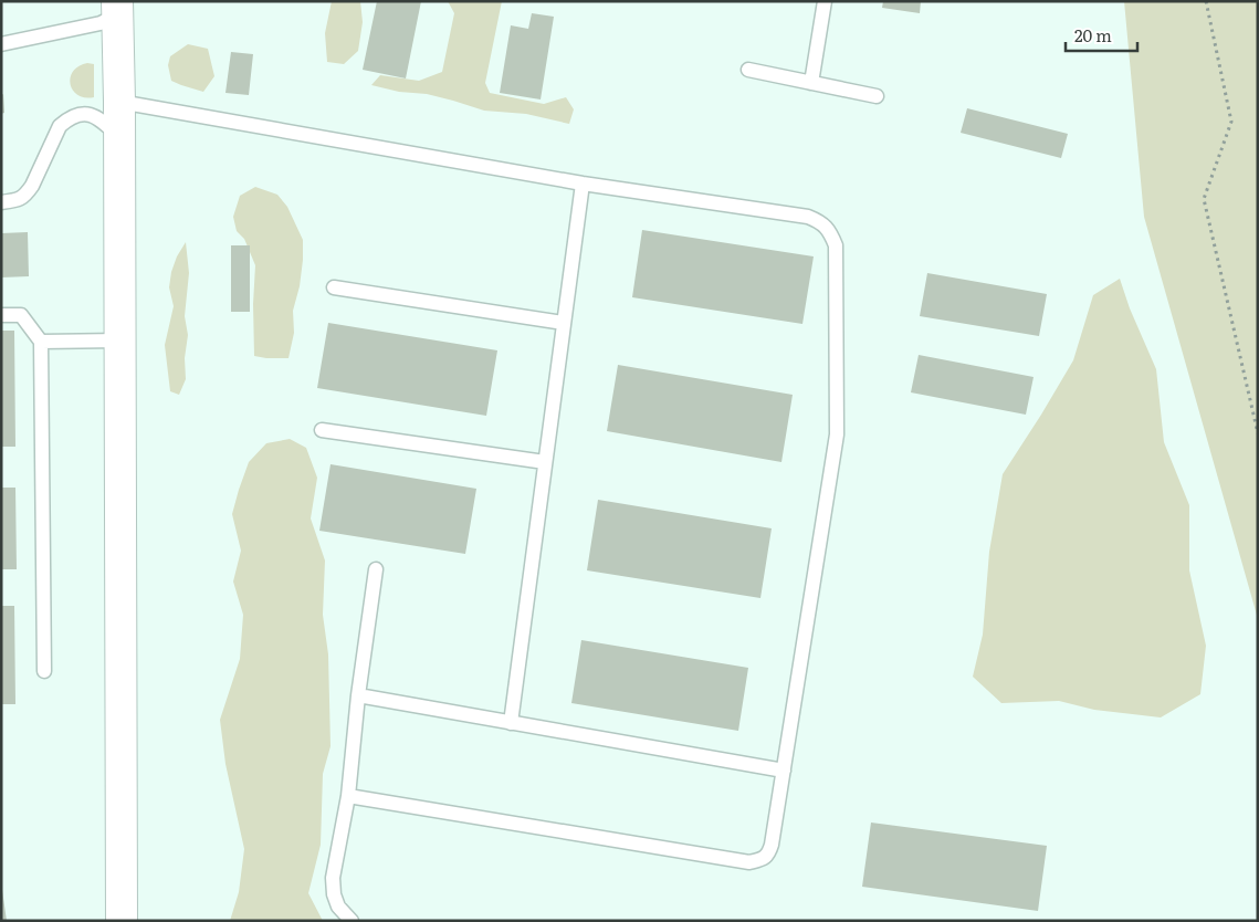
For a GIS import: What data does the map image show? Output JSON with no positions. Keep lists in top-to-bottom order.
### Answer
{
  "scale_bar": "20 m"
}
